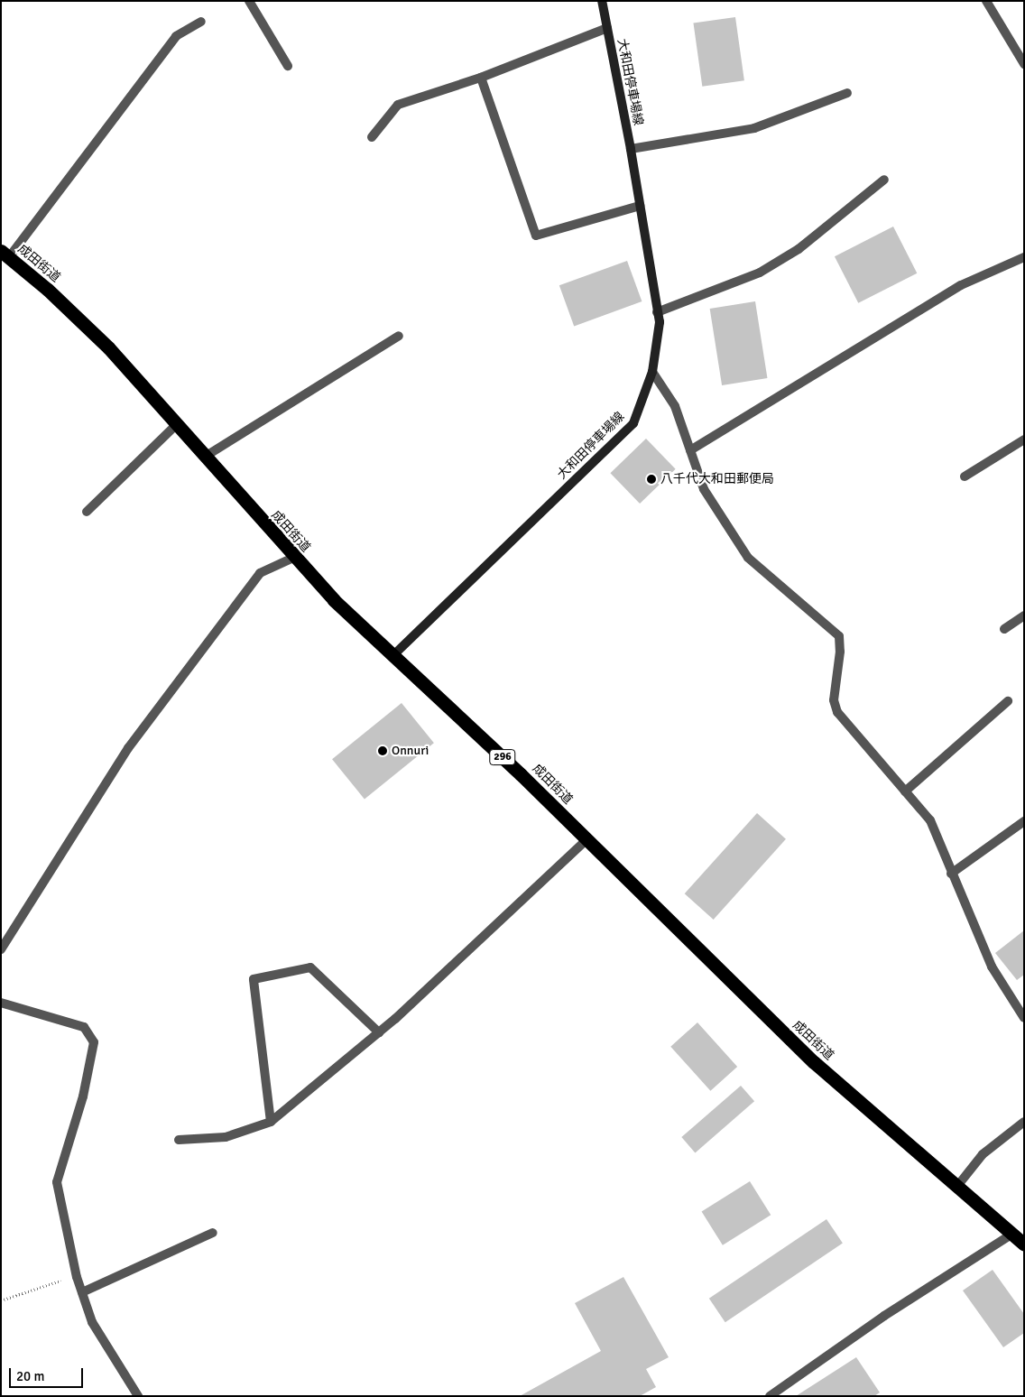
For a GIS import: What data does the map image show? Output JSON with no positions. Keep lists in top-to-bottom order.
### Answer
{
  "streets": {
    "highway": ["成田街道", "296"],
    "main road": ["大和田停車場線"]
  },
  "crossings": [
    ["大和田停車場線", "成田街道"]
  ],
  "places": ["八千代大和田郵便局", "Onnuri"],
  "scale_bar": "20 m"
}
